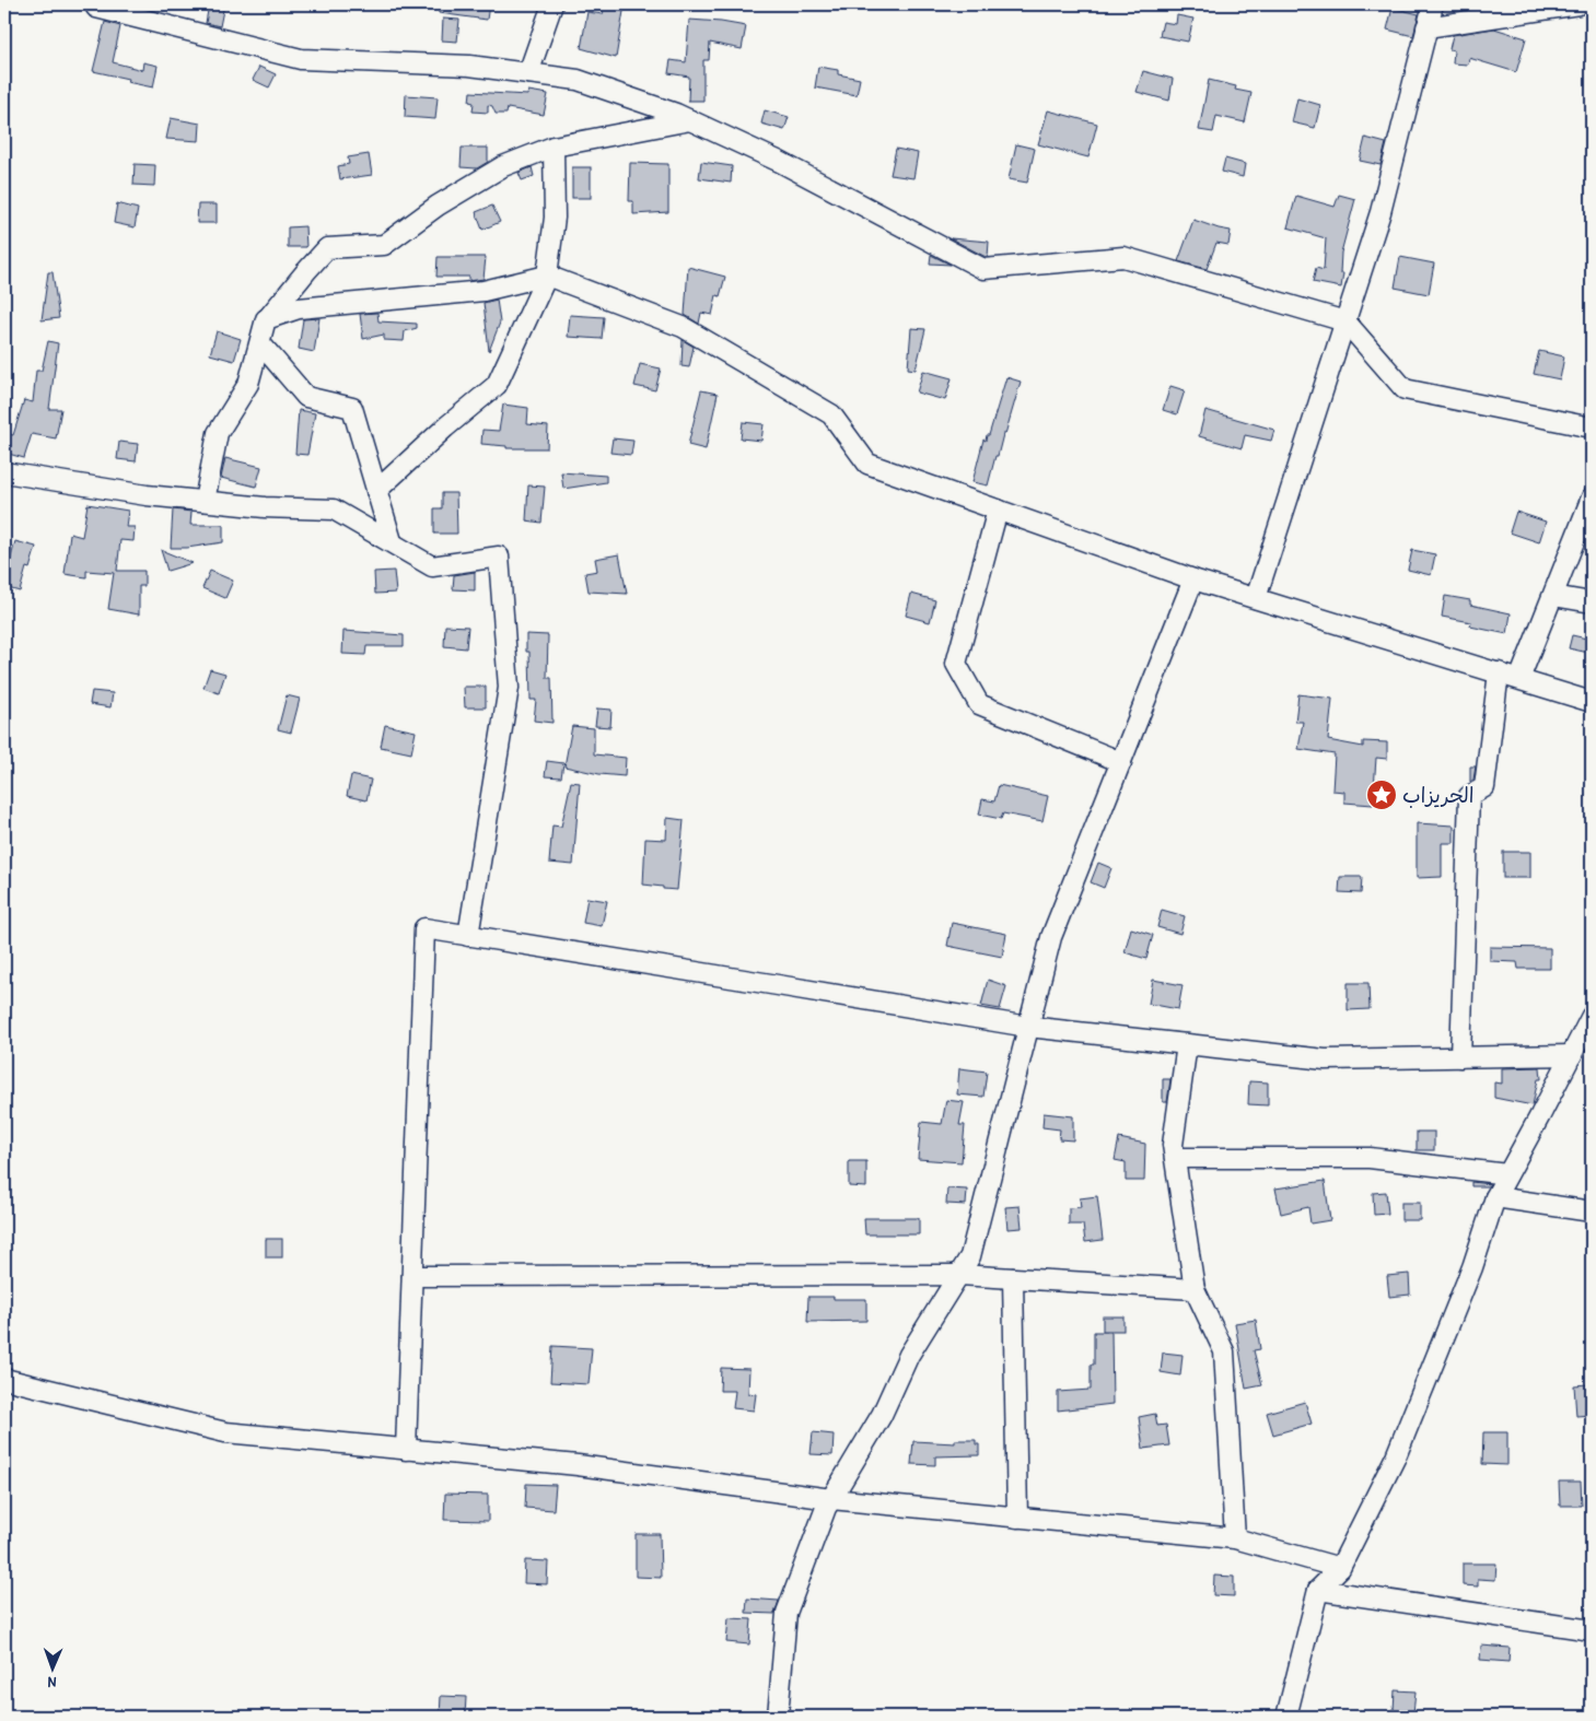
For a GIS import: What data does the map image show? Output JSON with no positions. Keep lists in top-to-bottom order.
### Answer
{
  "places": {
    "place": ["الحريزاب"]
  },
  "north": "bottom"
}
